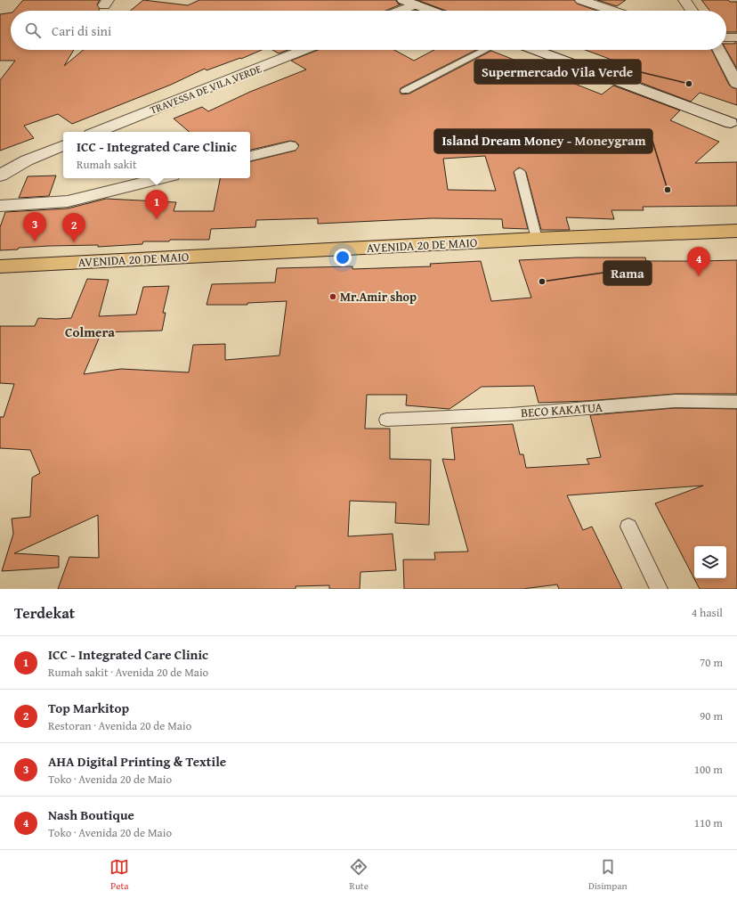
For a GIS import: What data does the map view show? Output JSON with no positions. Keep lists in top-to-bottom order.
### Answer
{
  "streets": {
    "main road": ["AVENIDA 20 DE MAIO"],
    "street": ["TRAVESSA DE VILA VERDE"],
    "lane": ["BECO KAKATUA"]
  },
  "districts": ["Colmera"],
  "places": [
    "Supermercado Vila Verde",
    "Island Dream Money - Moneygram",
    "Rama",
    "Mr.Amir shop"
  ],
  "page": {
    "search": "Cari di sini",
    "popup": ["ICC - Integrated Care Clinic", "Rumah sakit"],
    "pins": [
      "1",
      "3",
      "2",
      "4"
    ],
    "heading": ["Terdekat", "4 hasil"],
    "list": [
      {
        "mark": "1",
        "name": "ICC - Integrated Care Clinic",
        "note": "Rumah sakit · Avenida 20 de Maio",
        "value": "70 m"
      },
      {
        "mark": "2",
        "name": "Top Markitop",
        "note": "Restoran · Avenida 20 de Maio",
        "value": "90 m"
      },
      {
        "mark": "3",
        "name": "AHA Digital Printing & Textile",
        "note": "Toko · Avenida 20 de Maio",
        "value": "100 m"
      },
      {
        "mark": "4",
        "name": "Nash Boutique",
        "note": "Toko · Avenida 20 de Maio",
        "value": "110 m"
      }
    ],
    "nav": ["Peta", "Rute", "Disimpan"]
  }
}
